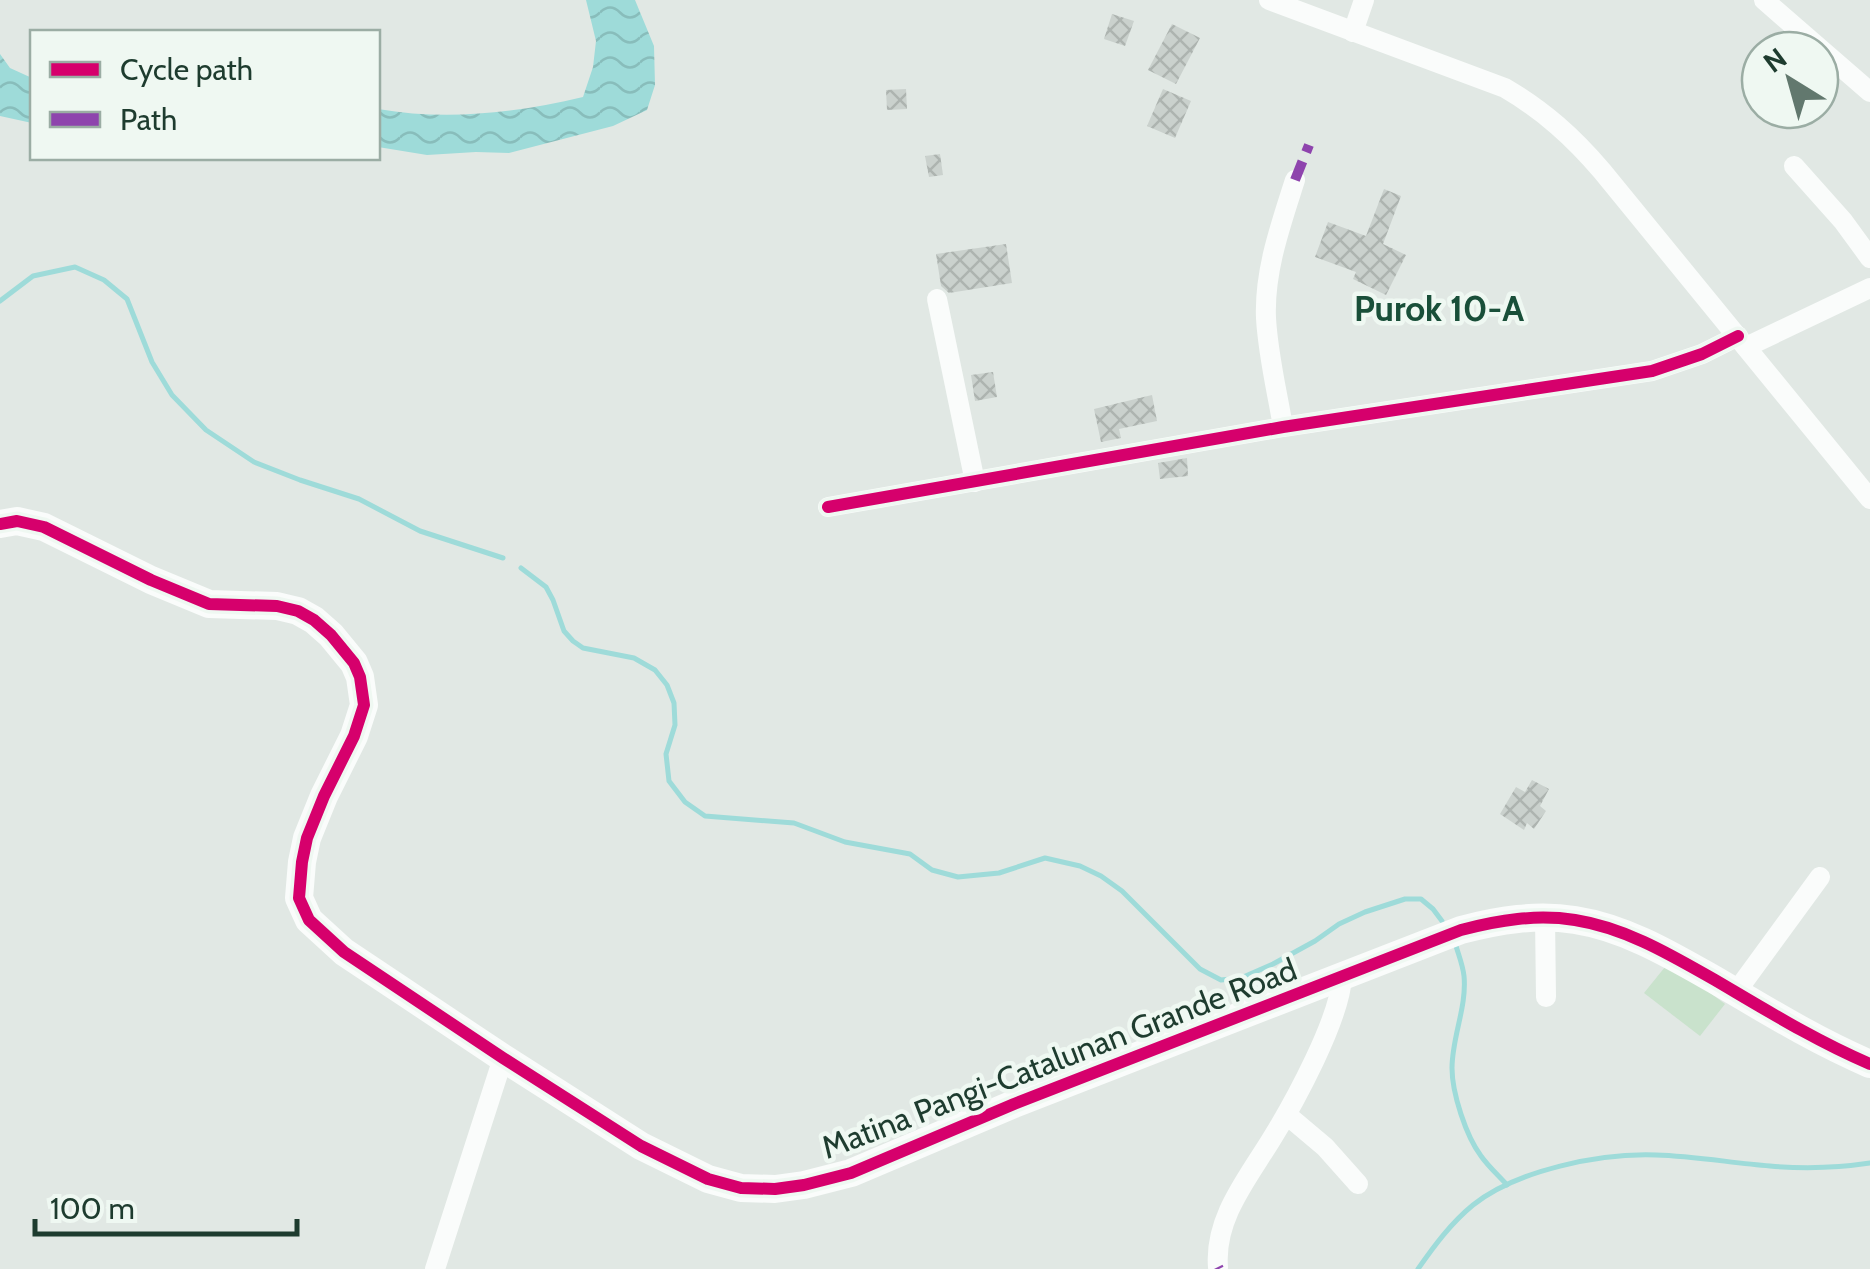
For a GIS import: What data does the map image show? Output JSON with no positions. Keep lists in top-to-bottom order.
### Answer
{
  "streets": {
    "street": ["Matina Pangi-Catalunan Grande Road"]
  },
  "districts": ["Purok 10-A"],
  "legend": ["Cycle path", "Path"],
  "scale_bar": "100 m",
  "north": "top left"
}
